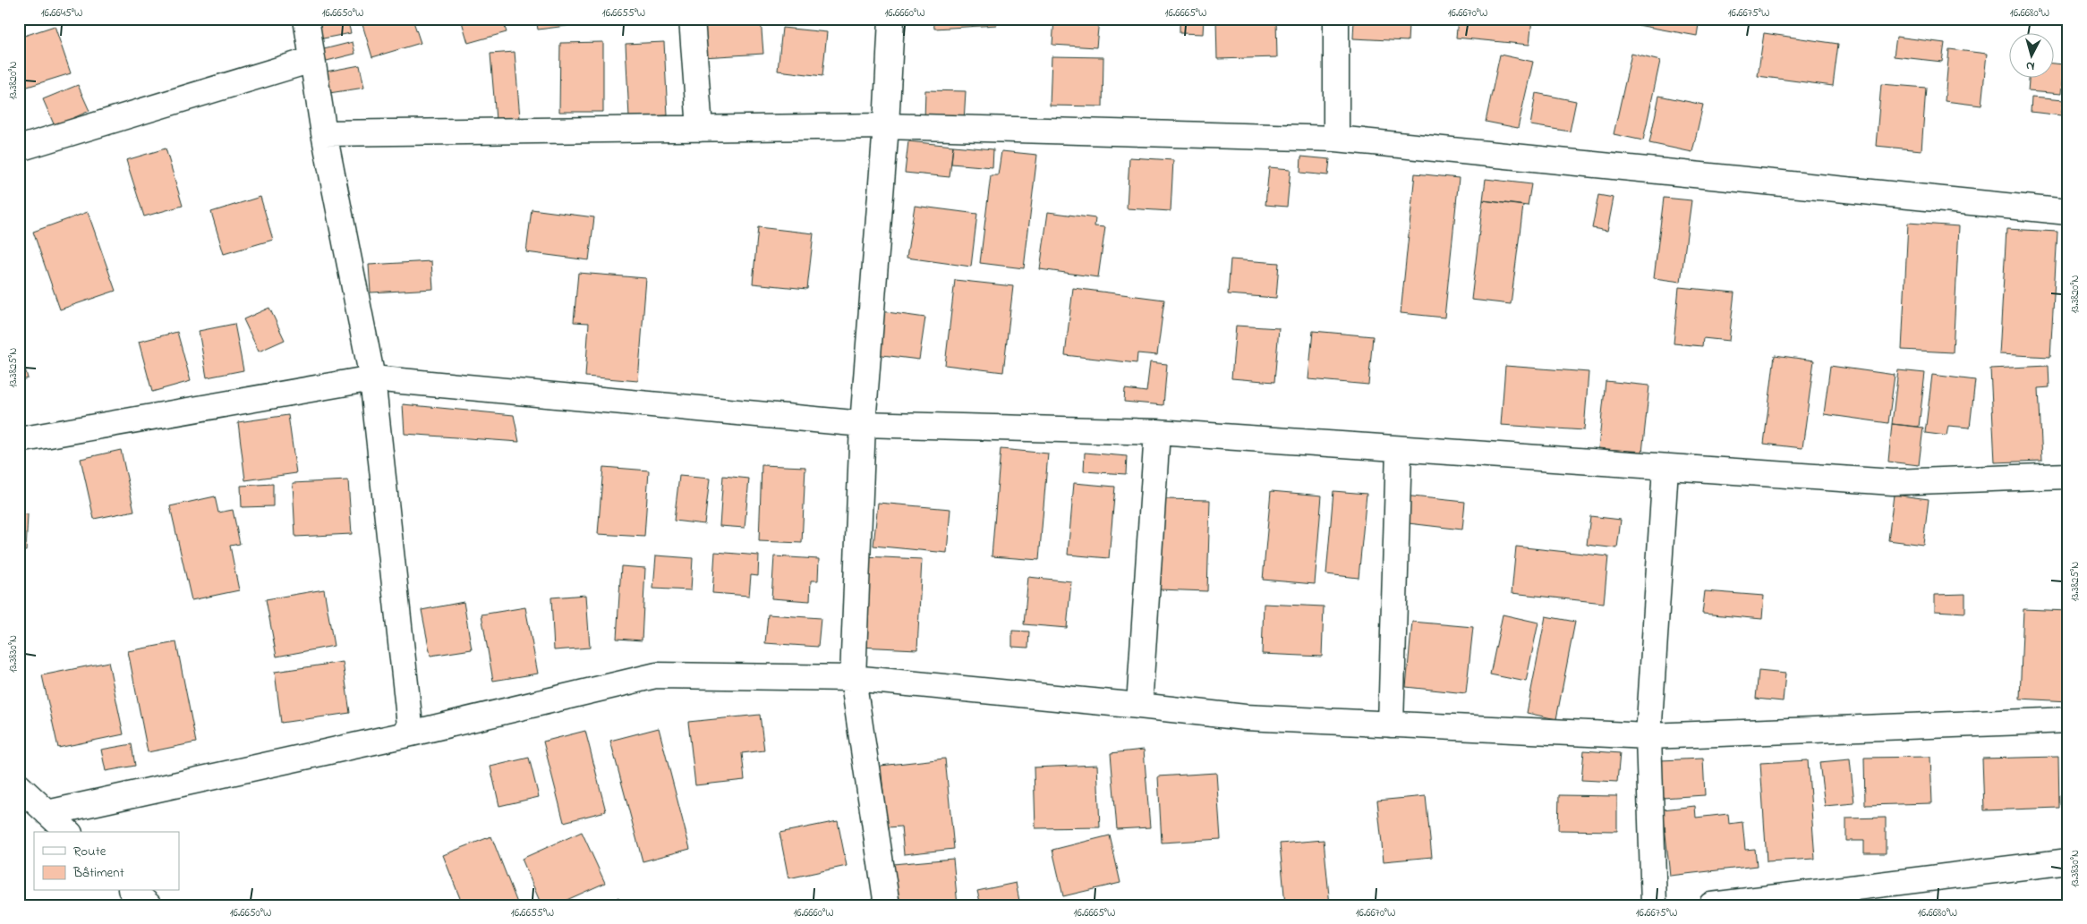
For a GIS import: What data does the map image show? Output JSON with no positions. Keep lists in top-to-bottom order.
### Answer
{
  "legend": ["Route", "Bâtiment"],
  "north": "bottom",
  "coordinates": [
    "16.6645°W",
    "16.6650°W",
    "16.6655°W",
    "16.6660°W",
    "16.6665°W",
    "16.6670°W",
    "16.6675°W",
    "16.6680°W",
    "13.3820°N",
    "13.3825°N",
    "13.3830°N"
  ]
}
